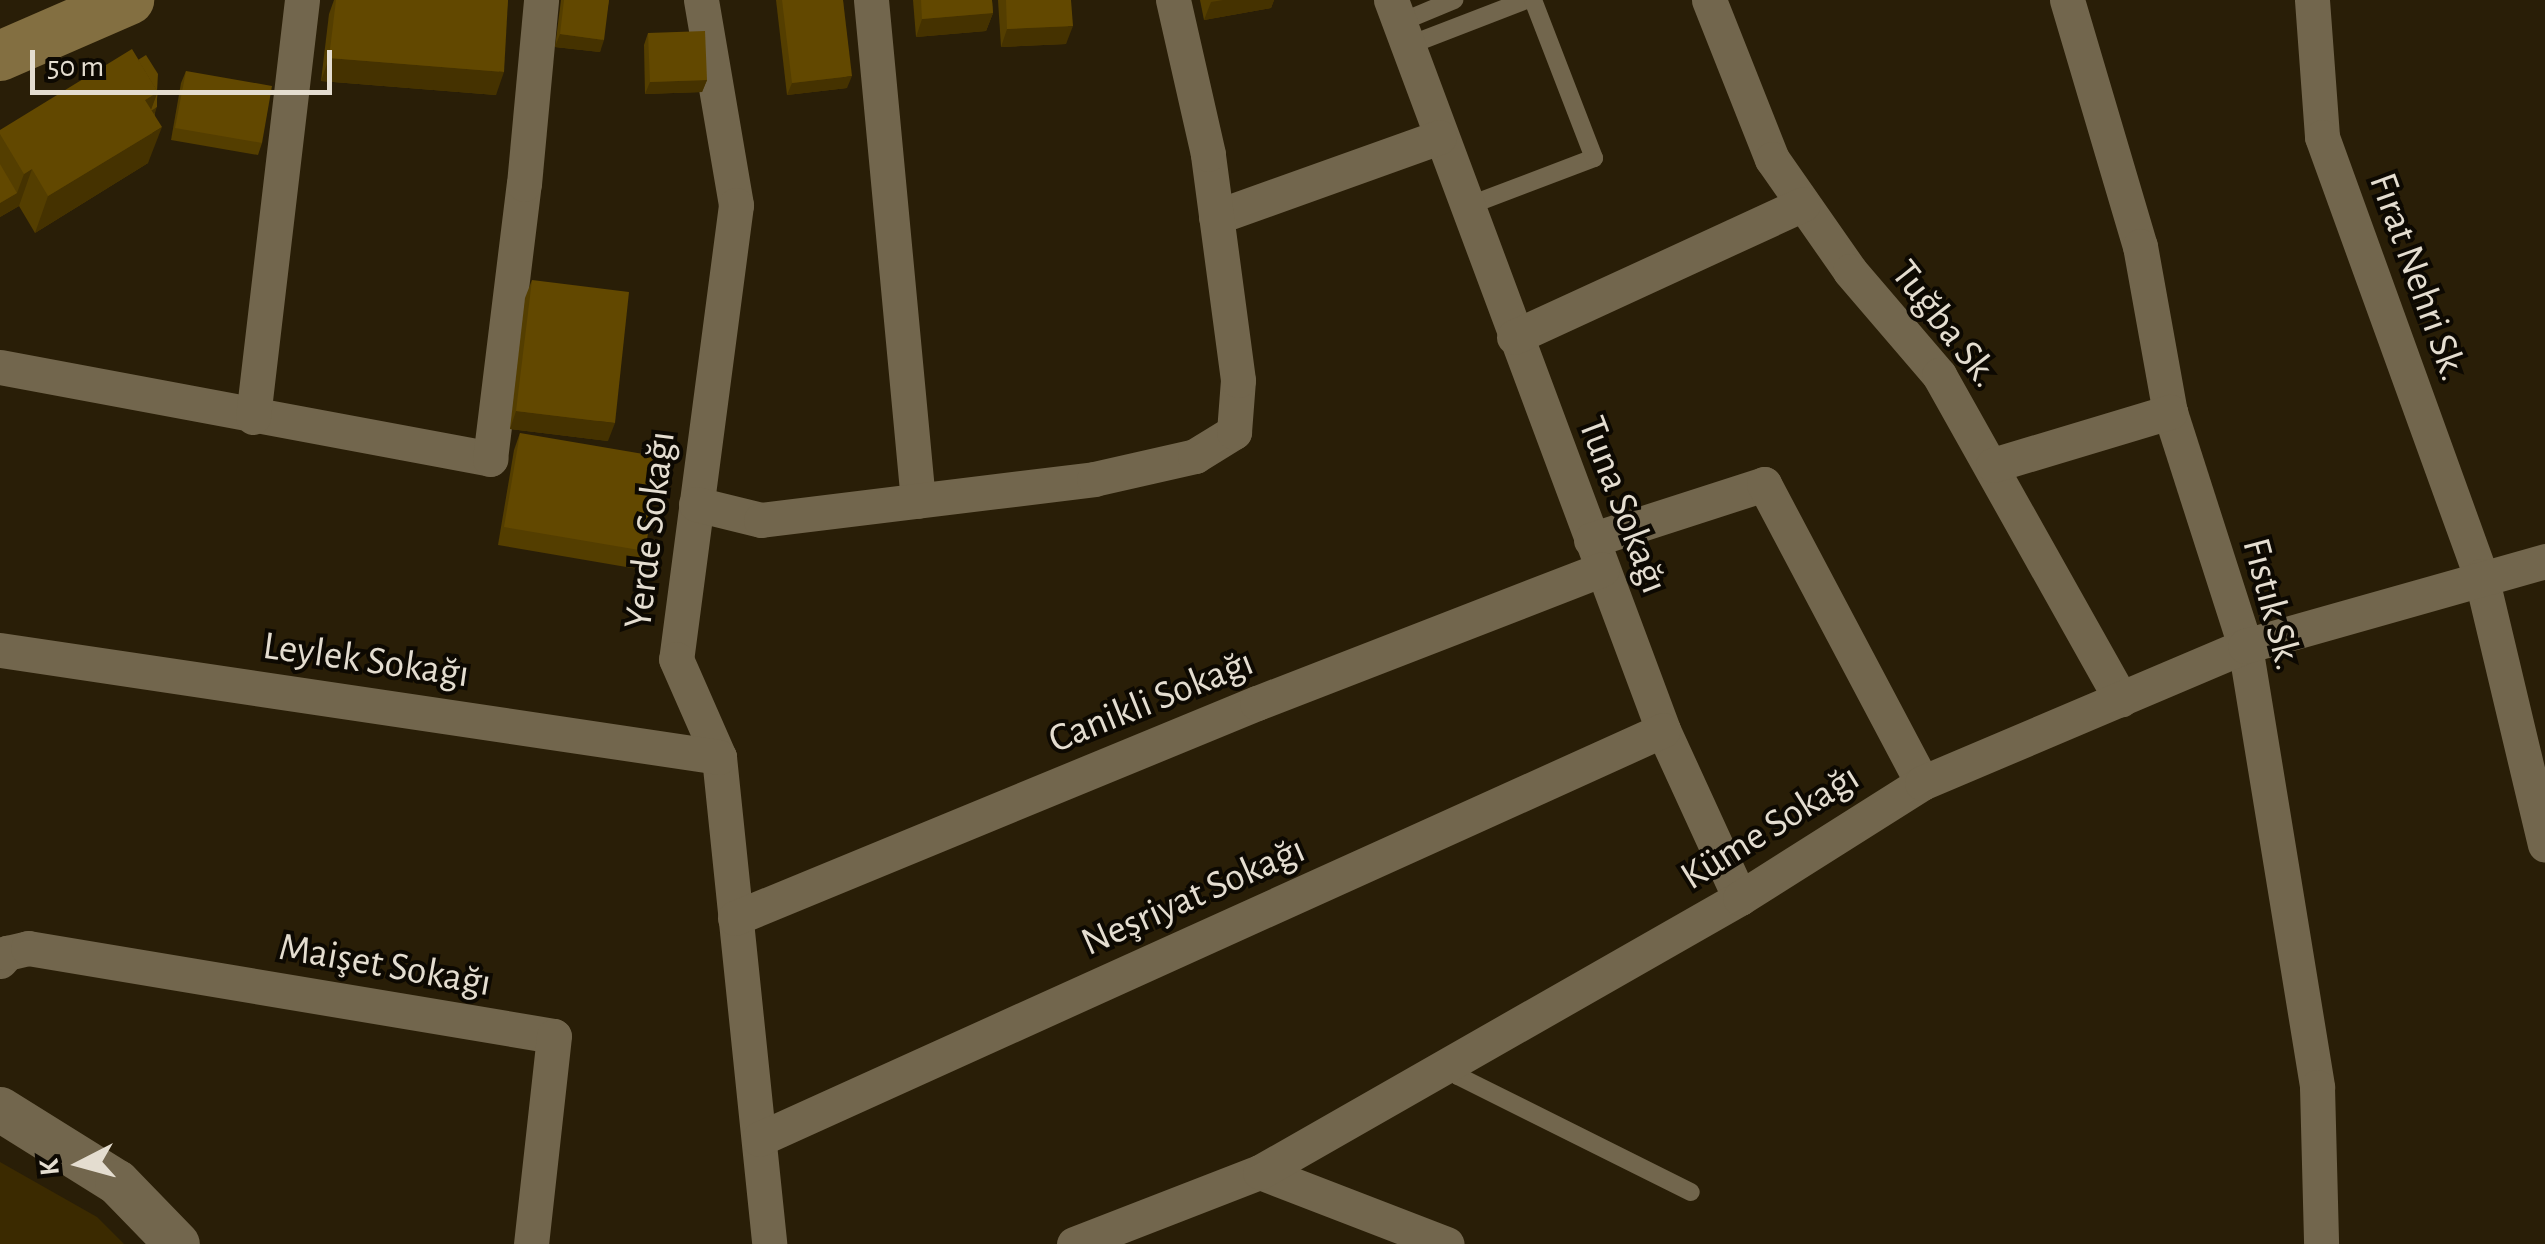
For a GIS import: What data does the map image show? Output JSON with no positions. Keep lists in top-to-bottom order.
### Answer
{
  "streets": {
    "street": [
      "Fırat Nehri Sk.",
      "Tuğba Sk.",
      "Tuna Sokağı",
      "Yerde Sokağı",
      "Fıstık Sk.",
      "Leylek Sokağı",
      "Canikli Sokağı",
      "Küme Sokağı",
      "Neşriyat Sokağı",
      "Maişet Sokağı"
    ]
  },
  "crossings": [
    ["Fırat Nehri Sk.", "Küme Sokağı"],
    ["Tuğba Sk.", "Küme Sokağı"],
    ["Tuna Sokağı", "Canikli Sokağı"],
    ["Tuna Sokağı", "Küme Sokağı"],
    ["Tuna Sokağı", "Neşriyat Sokağı"],
    ["Yerde Sokağı", "Leylek Sokağı"],
    ["Yerde Sokağı", "Canikli Sokağı"],
    ["Yerde Sokağı", "Neşriyat Sokağı"],
    ["Fıstık Sk.", "Küme Sokağı"],
    ["Canikli Sokağı", "Küme Sokağı"]
  ],
  "scale_bar": "50 m",
  "north": "left"
}
